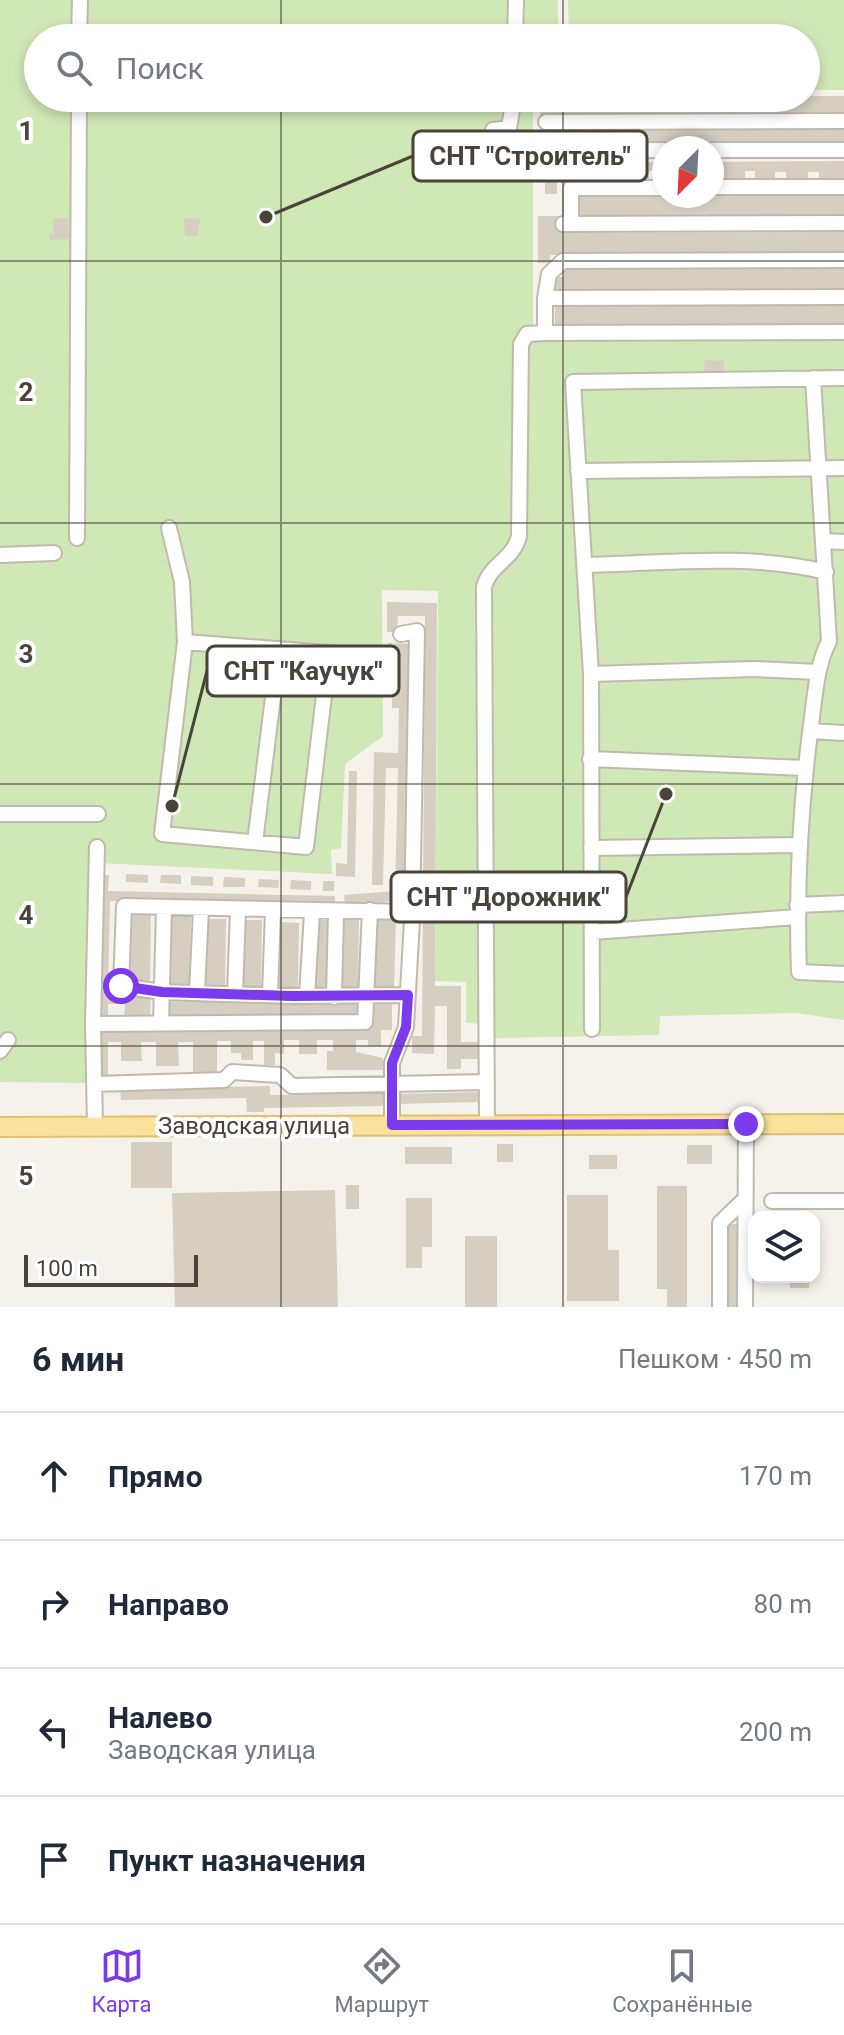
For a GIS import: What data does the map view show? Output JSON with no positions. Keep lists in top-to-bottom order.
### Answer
{
  "streets": {
    "main road": ["Заводская улица"]
  },
  "places": ["СНТ \"Строитель\"", "СНТ \"Дорожник\"", "СНТ \"Каучук\""],
  "scale_bar": "100 m",
  "north": "bottom left",
  "page": {
    "search": "Поиск",
    "scale": "100 m",
    "heading": ["6 мин", "Пешком · 450 m"],
    "list": [
      ["Прямо", "170 m"],
      ["Направо", "80 m"],
      ["Налево", "Заводская улица", "200 m"],
      "Пункт назначения"
    ],
    "nav": ["Карта", "Маршрут", "Сохранённые"]
  },
  "grid": {
    "rows": [
      "1",
      "2",
      "3",
      "4",
      "5"
    ]
  }
}
